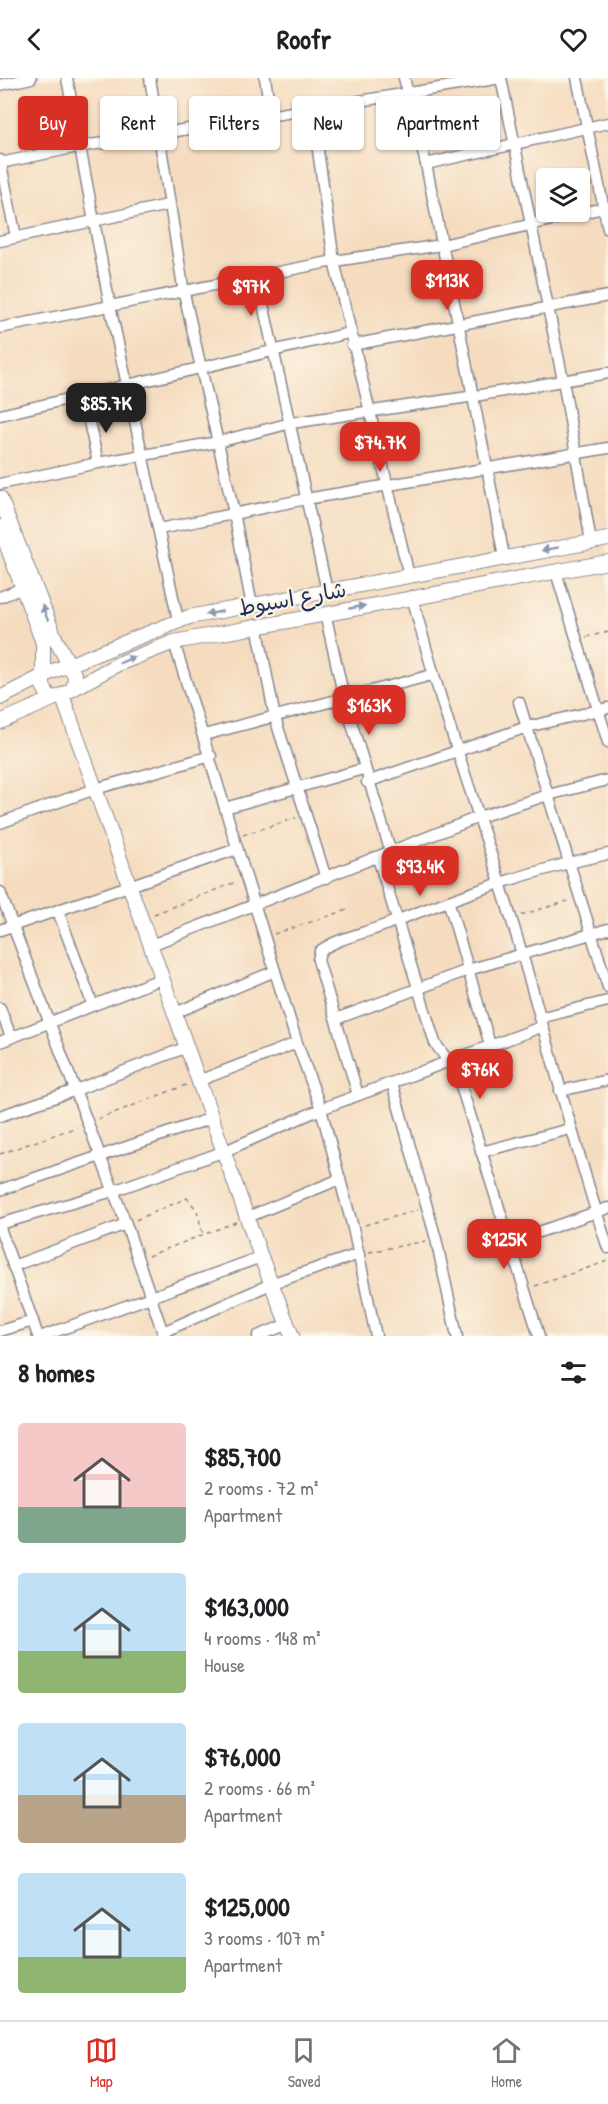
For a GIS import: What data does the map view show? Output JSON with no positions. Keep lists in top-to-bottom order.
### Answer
{
  "streets": {
    "street": ["شارع اسيوط"]
  },
  "page": {
    "header": "Roofr",
    "chip": [
      "Buy",
      "Rent",
      "Filters",
      "New",
      "Apartment"
    ],
    "price": [
      "$113K",
      "$97K",
      "$85.7K",
      "$74.7K",
      "$163K",
      "$93.4K",
      "$76K",
      "$125K"
    ],
    "heading": "8 homes",
    "list": [
      {
        "name": "$85,700",
        "note": "2 rooms · 72 m² · Apartment"
      },
      {
        "name": "$163,000",
        "note": "4 rooms · 148 m² · House"
      },
      {
        "name": "$76,000",
        "note": "2 rooms · 66 m² · Apartment"
      },
      {
        "name": "$125,000",
        "note": "3 rooms · 107 m² · Apartment"
      }
    ],
    "tabs": ["Map", "Saved", "Home"]
  }
}
